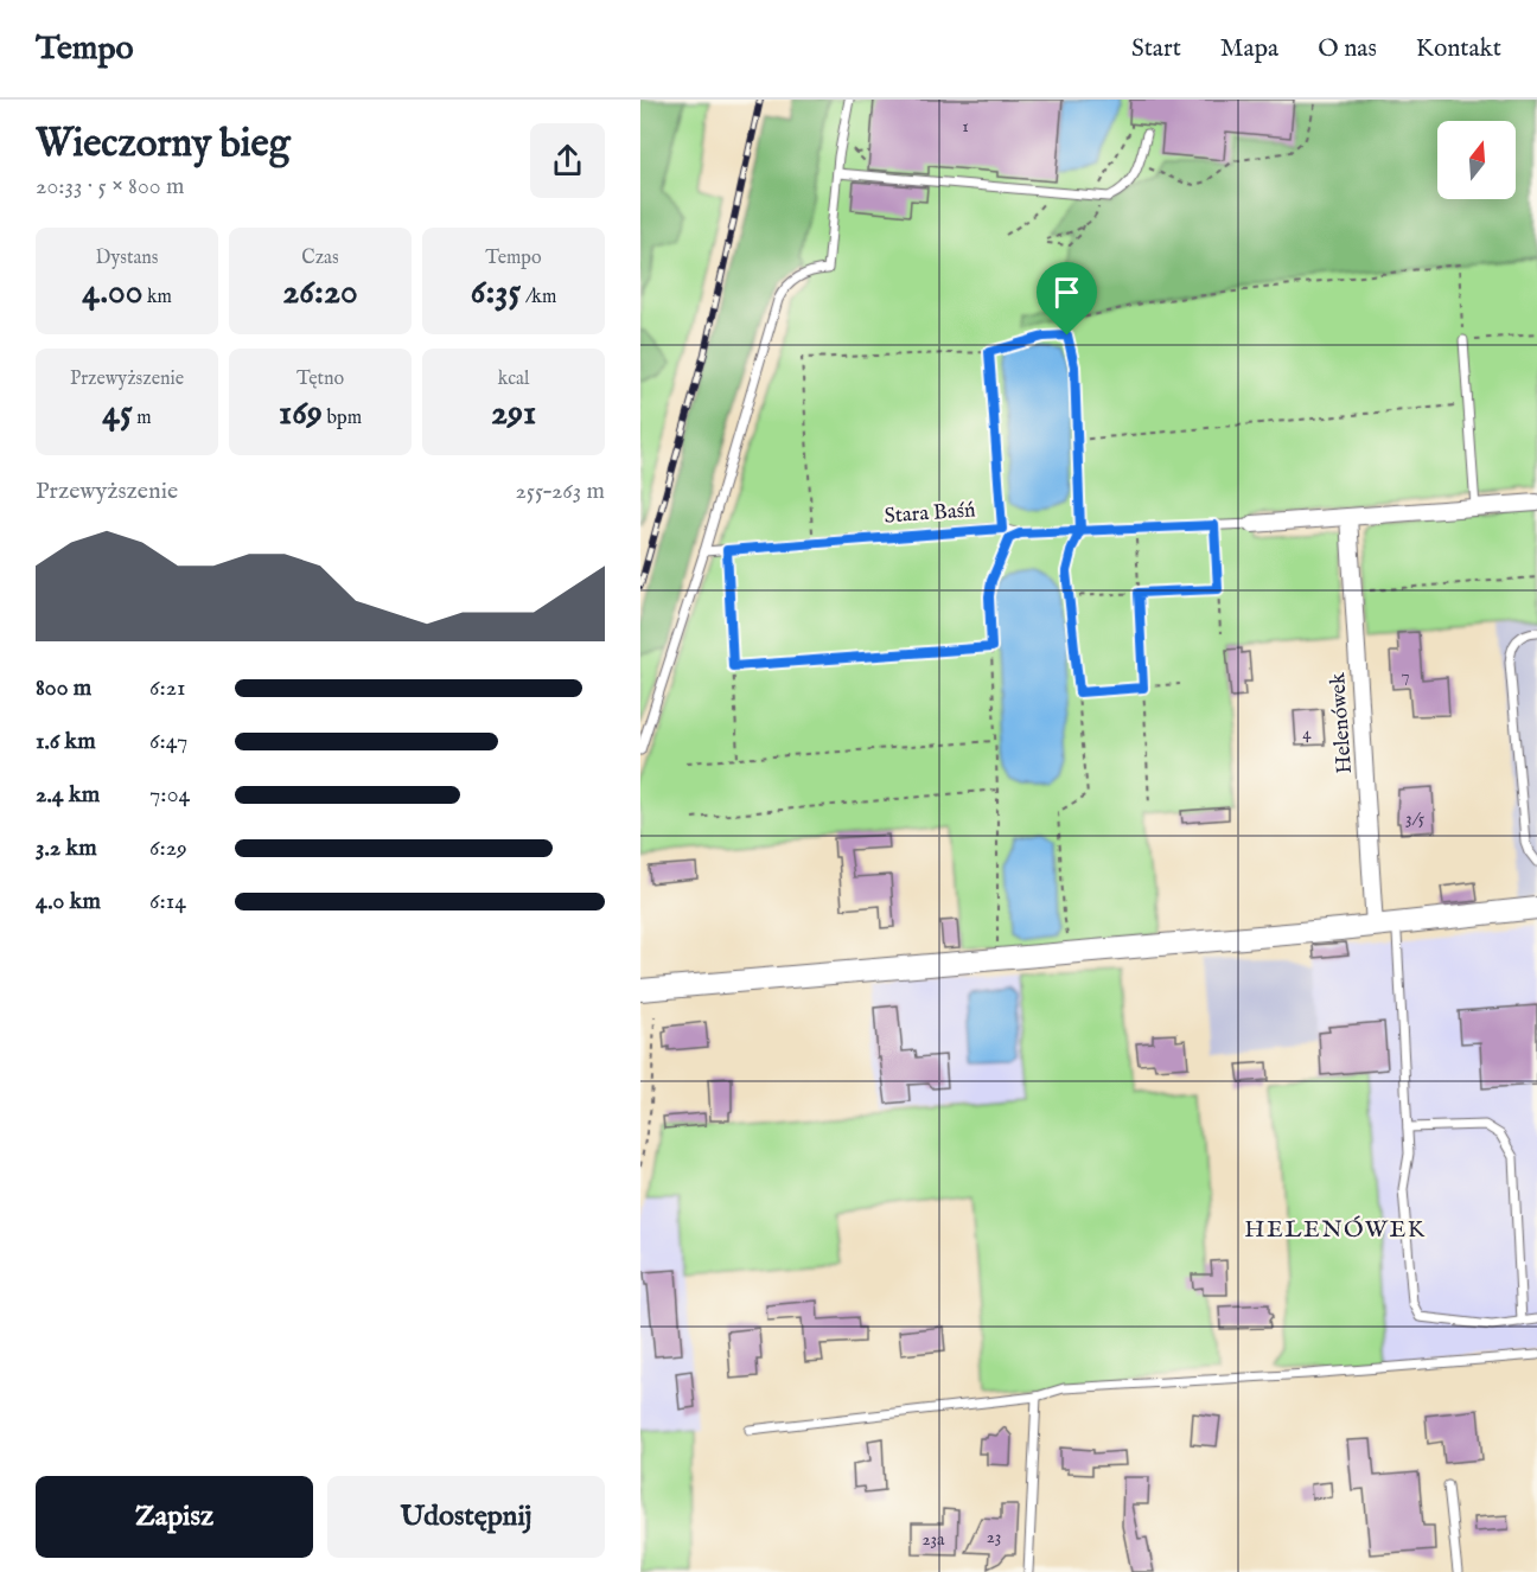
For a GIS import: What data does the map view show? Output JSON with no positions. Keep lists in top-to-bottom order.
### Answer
{
  "streets": {
    "street": ["Stara Baśń", "Helenówek"]
  },
  "crossings": [
    ["Stara Baśń", "Helenówek"]
  ],
  "districts": ["HELENÓWEK"],
  "house_numbers": [
    "1",
    "7",
    "4",
    "3/5",
    "23",
    "23a"
  ],
  "north": "top",
  "page": {
    "header": "Tempo",
    "nav": [
      "Start",
      "Mapa",
      "O nas",
      "Kontakt"
    ],
    "heading": ["Wieczorny bieg", "20:33 · 5 × 800 m"],
    "stats": [
      ["Dystans", "4.00 km"],
      ["Czas", "26:20"],
      ["Tempo", "6:35 /km"],
      ["Przewyższenie", "45 m"],
      ["Tętno", "169 bpm"],
      ["kcal", "291"]
    ],
    "chart": ["Przewyższenie", "255–263 m"],
    "list": [
      {
        "name": "800 m",
        "note": "6:21"
      },
      {
        "name": "1.6 km",
        "note": "6:47"
      },
      {
        "name": "2.4 km",
        "note": "7:04"
      },
      {
        "name": "3.2 km",
        "note": "6:29"
      },
      {
        "name": "4.0 km",
        "note": "6:14"
      }
    ],
    "buttons": ["Zapisz", "Udostępnij"]
  }
}
